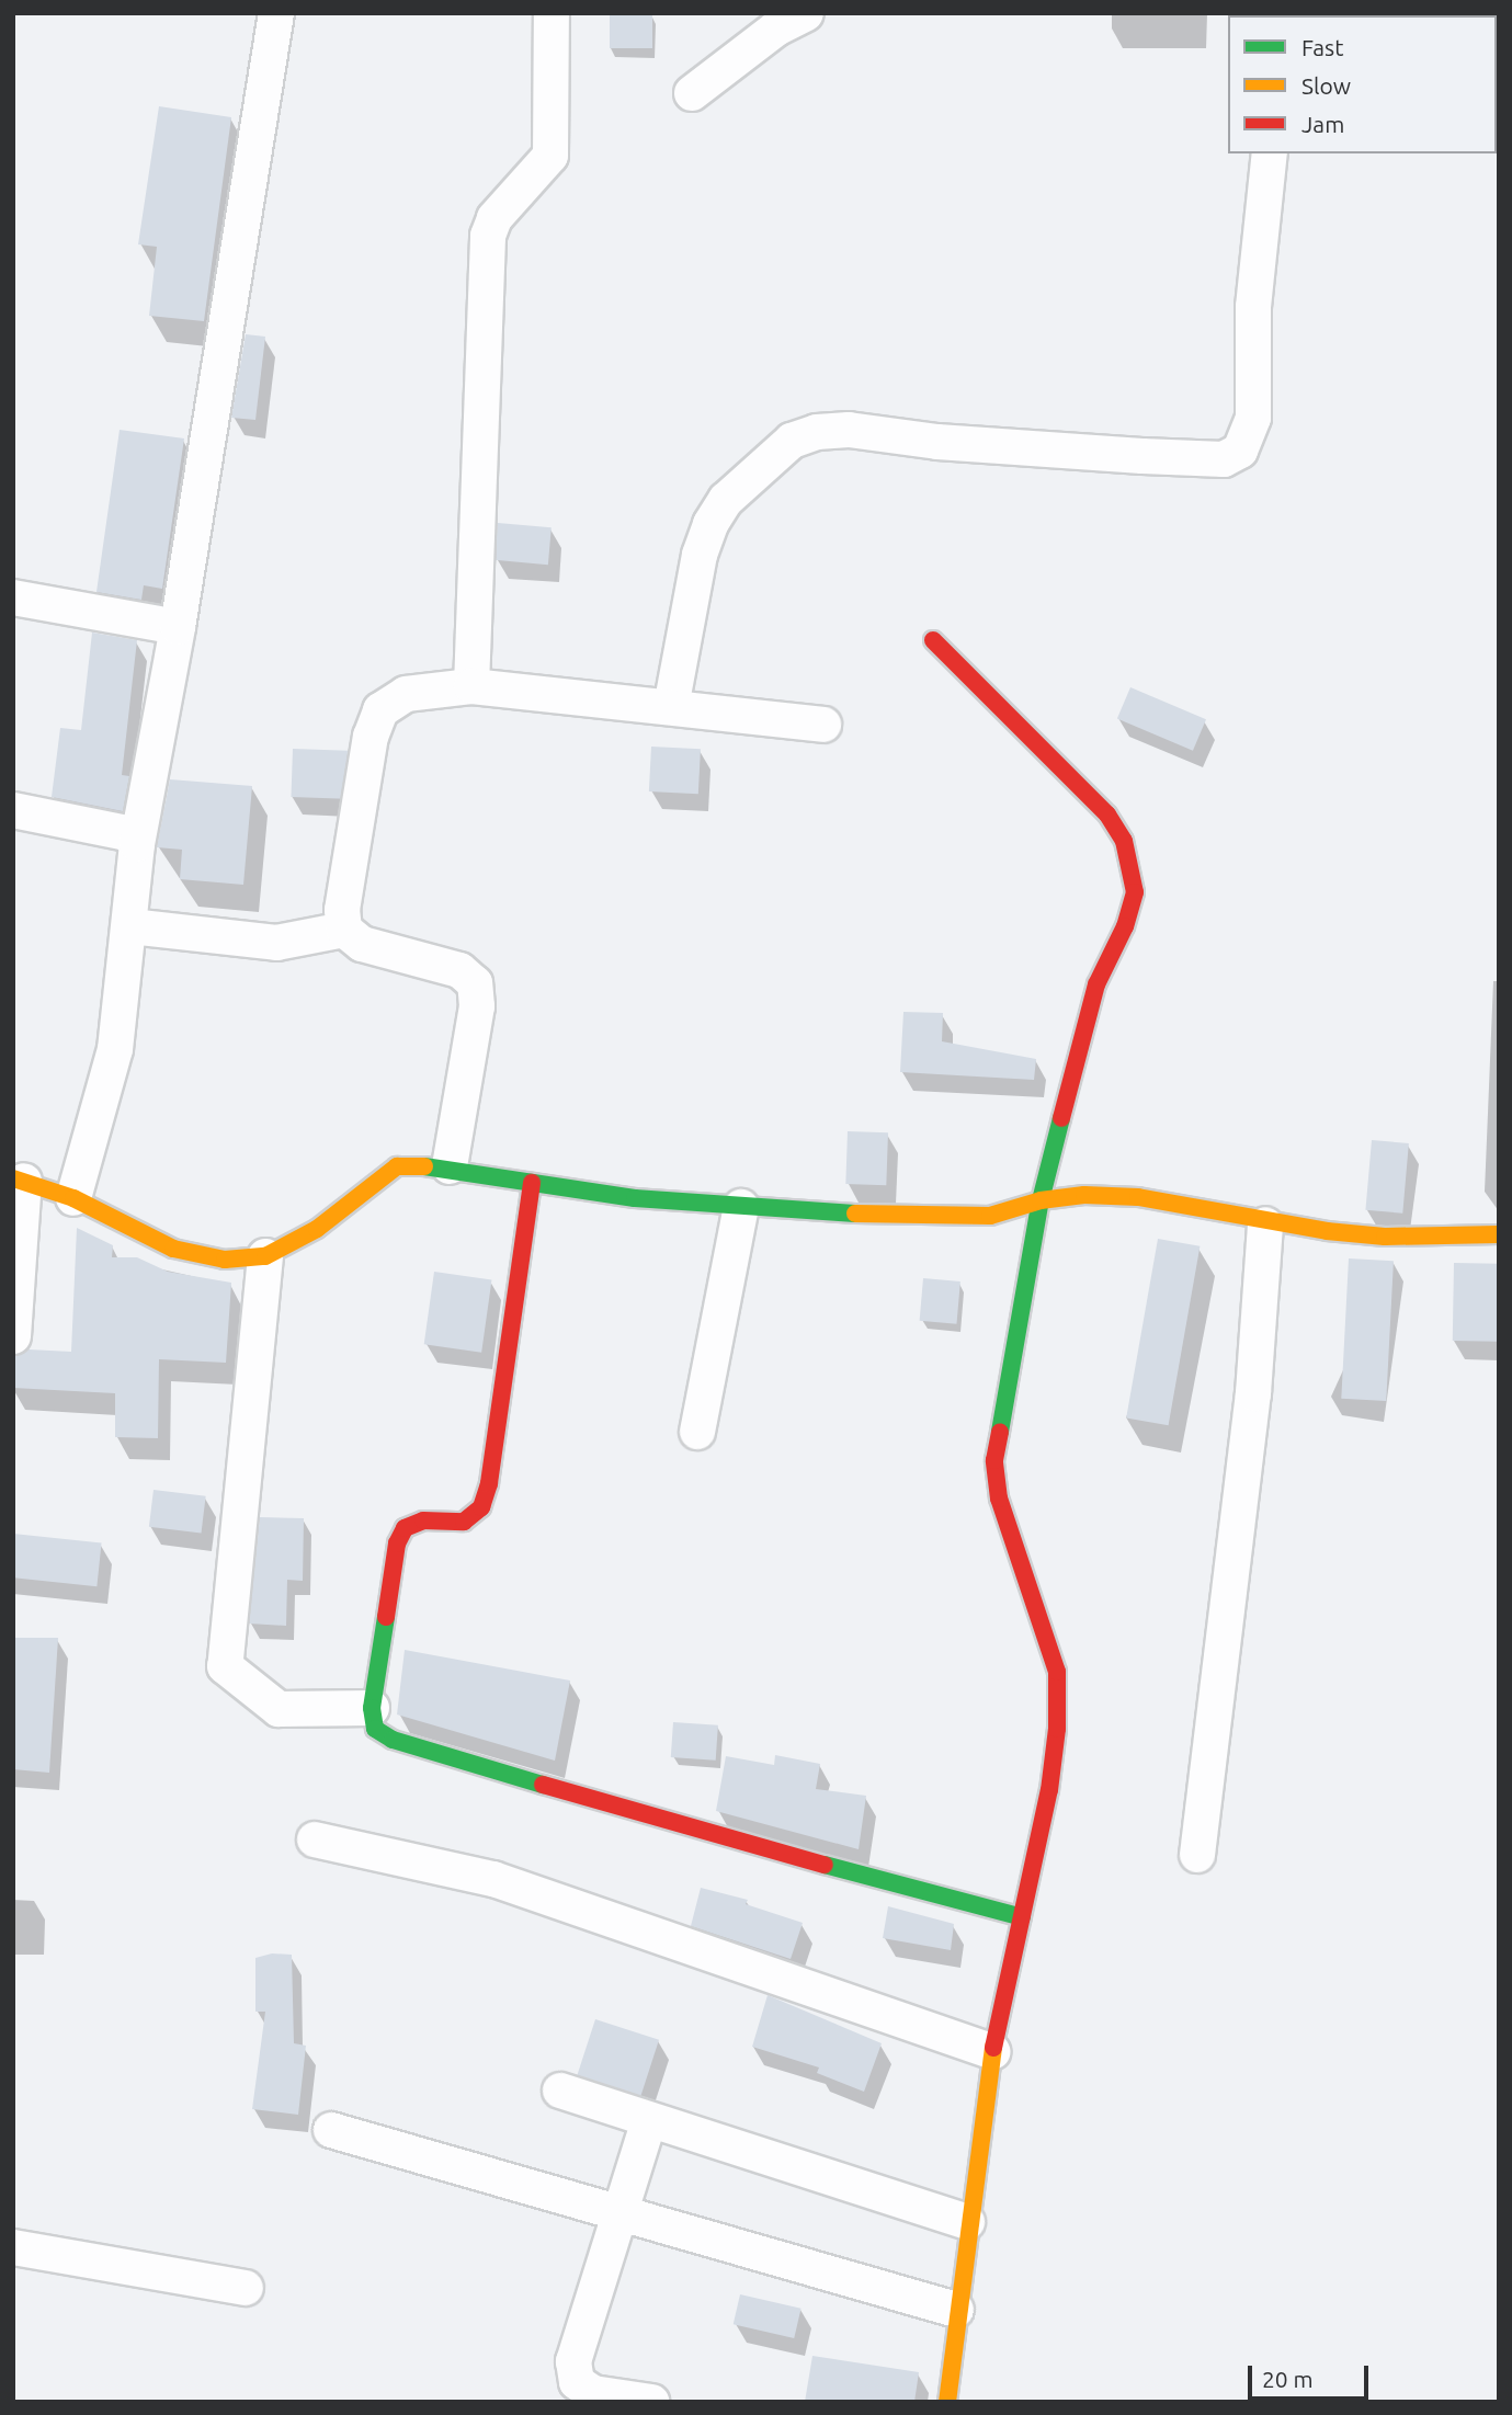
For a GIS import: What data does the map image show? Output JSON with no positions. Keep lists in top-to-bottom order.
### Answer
{
  "legend": ["Fast", "Slow", "Jam"],
  "scale_bar": "20 m"
}
